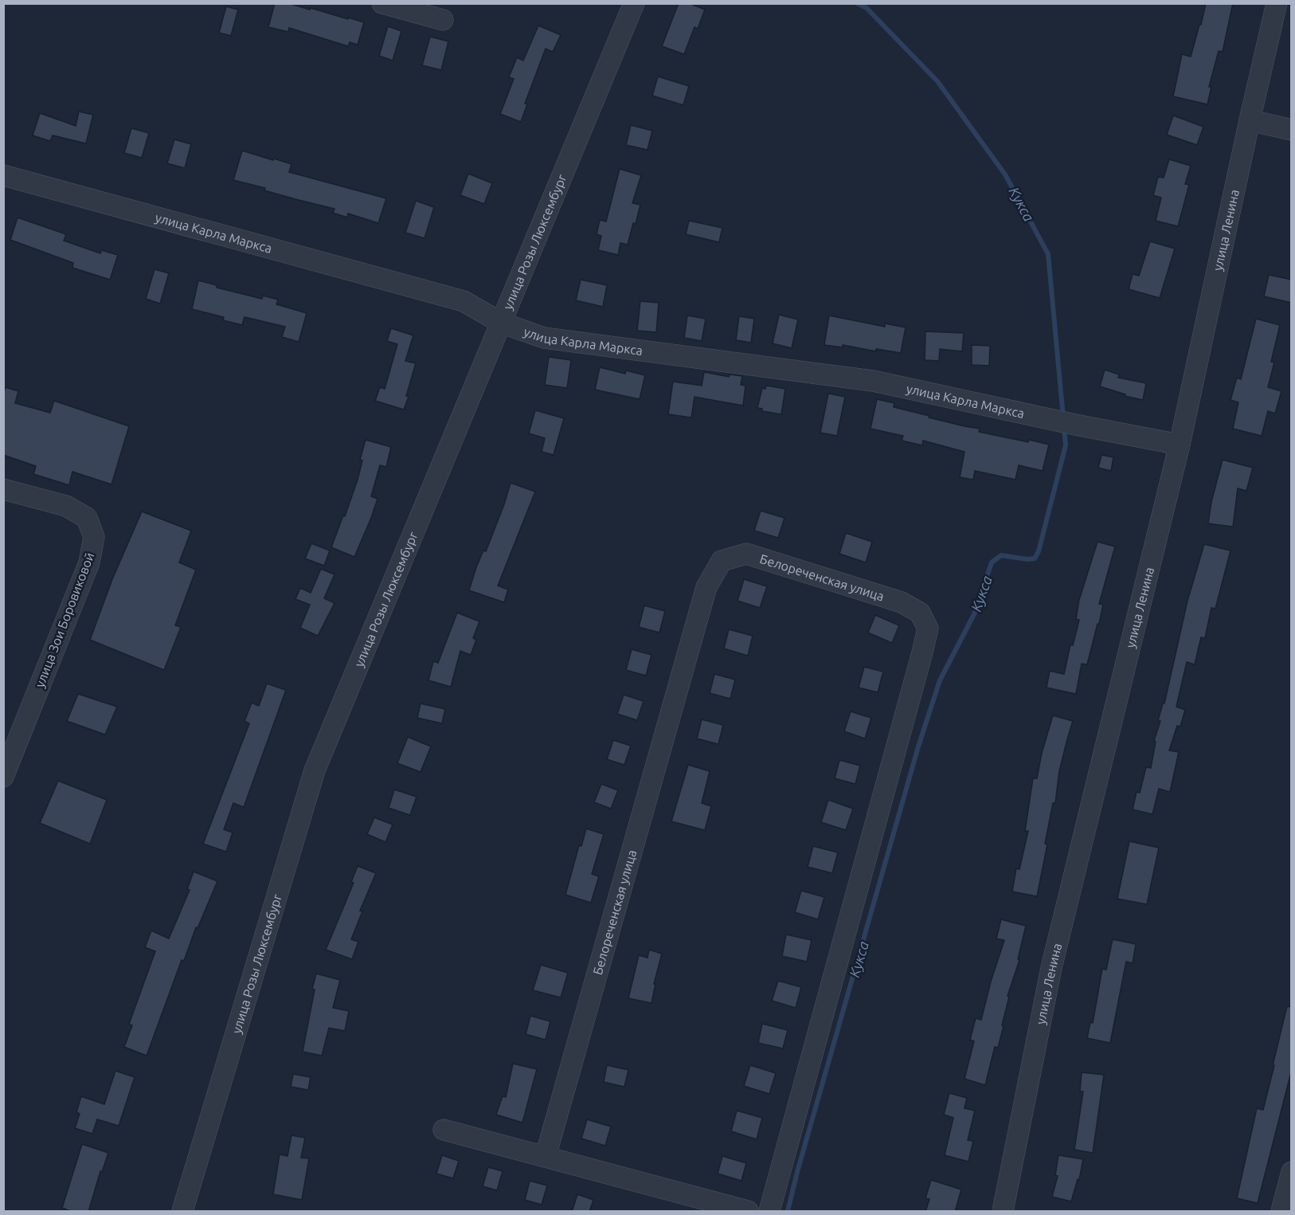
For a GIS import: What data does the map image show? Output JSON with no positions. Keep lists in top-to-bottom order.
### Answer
{
  "streets": {
    "street": [
      "улица Ленина",
      "улица Карла Маркса",
      "улица Розы Люксембург",
      "Белореченская улица",
      "улица Зои Боровиковой"
    ]
  },
  "crossings": [
    ["улица Ленина", "улица Карла Маркса"],
    ["улица Карла Маркса", "улица Розы Люксембург"]
  ],
  "water": ["Кукса"]
}
